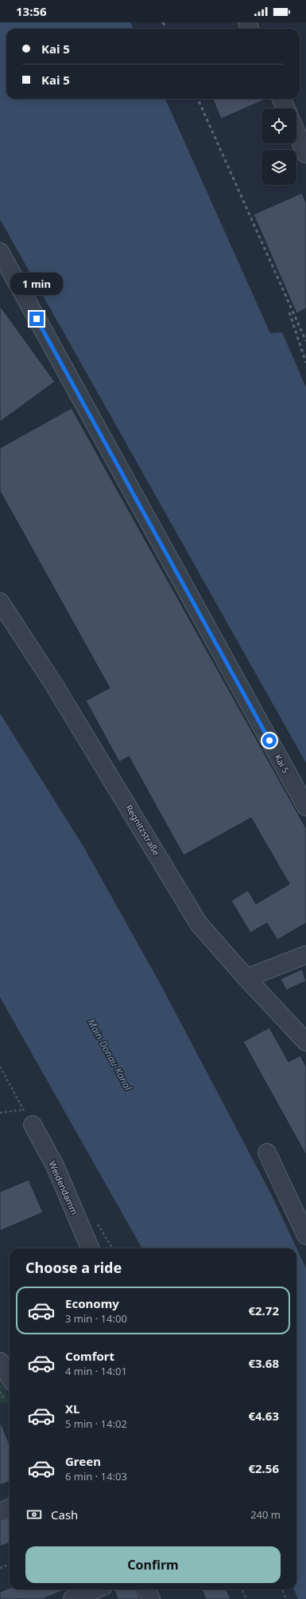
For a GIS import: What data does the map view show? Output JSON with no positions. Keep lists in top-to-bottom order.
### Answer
{
  "streets": {
    "street": ["Kai 5", "Regnitzstraße", "Weidendamm"]
  },
  "water": ["Main-Donau-Kanal"],
  "page": {
    "status": "13:56",
    "banner": ["Kai 5", "Kai 5"],
    "bubble": "1 min",
    "heading": "Choose a ride",
    "list": [
      {
        "name": "Economy",
        "note": "3 min · 14:00",
        "value": "€2.72"
      },
      {
        "name": "Comfort",
        "note": "4 min · 14:01",
        "value": "€3.68"
      },
      {
        "name": "XL",
        "note": "5 min · 14:02",
        "value": "€4.63"
      },
      {
        "name": "Green",
        "note": "6 min · 14:03",
        "value": "€2.56"
      }
    ],
    "pay": ["Cash", "240 m"],
    "buttons": "Confirm"
  }
}
